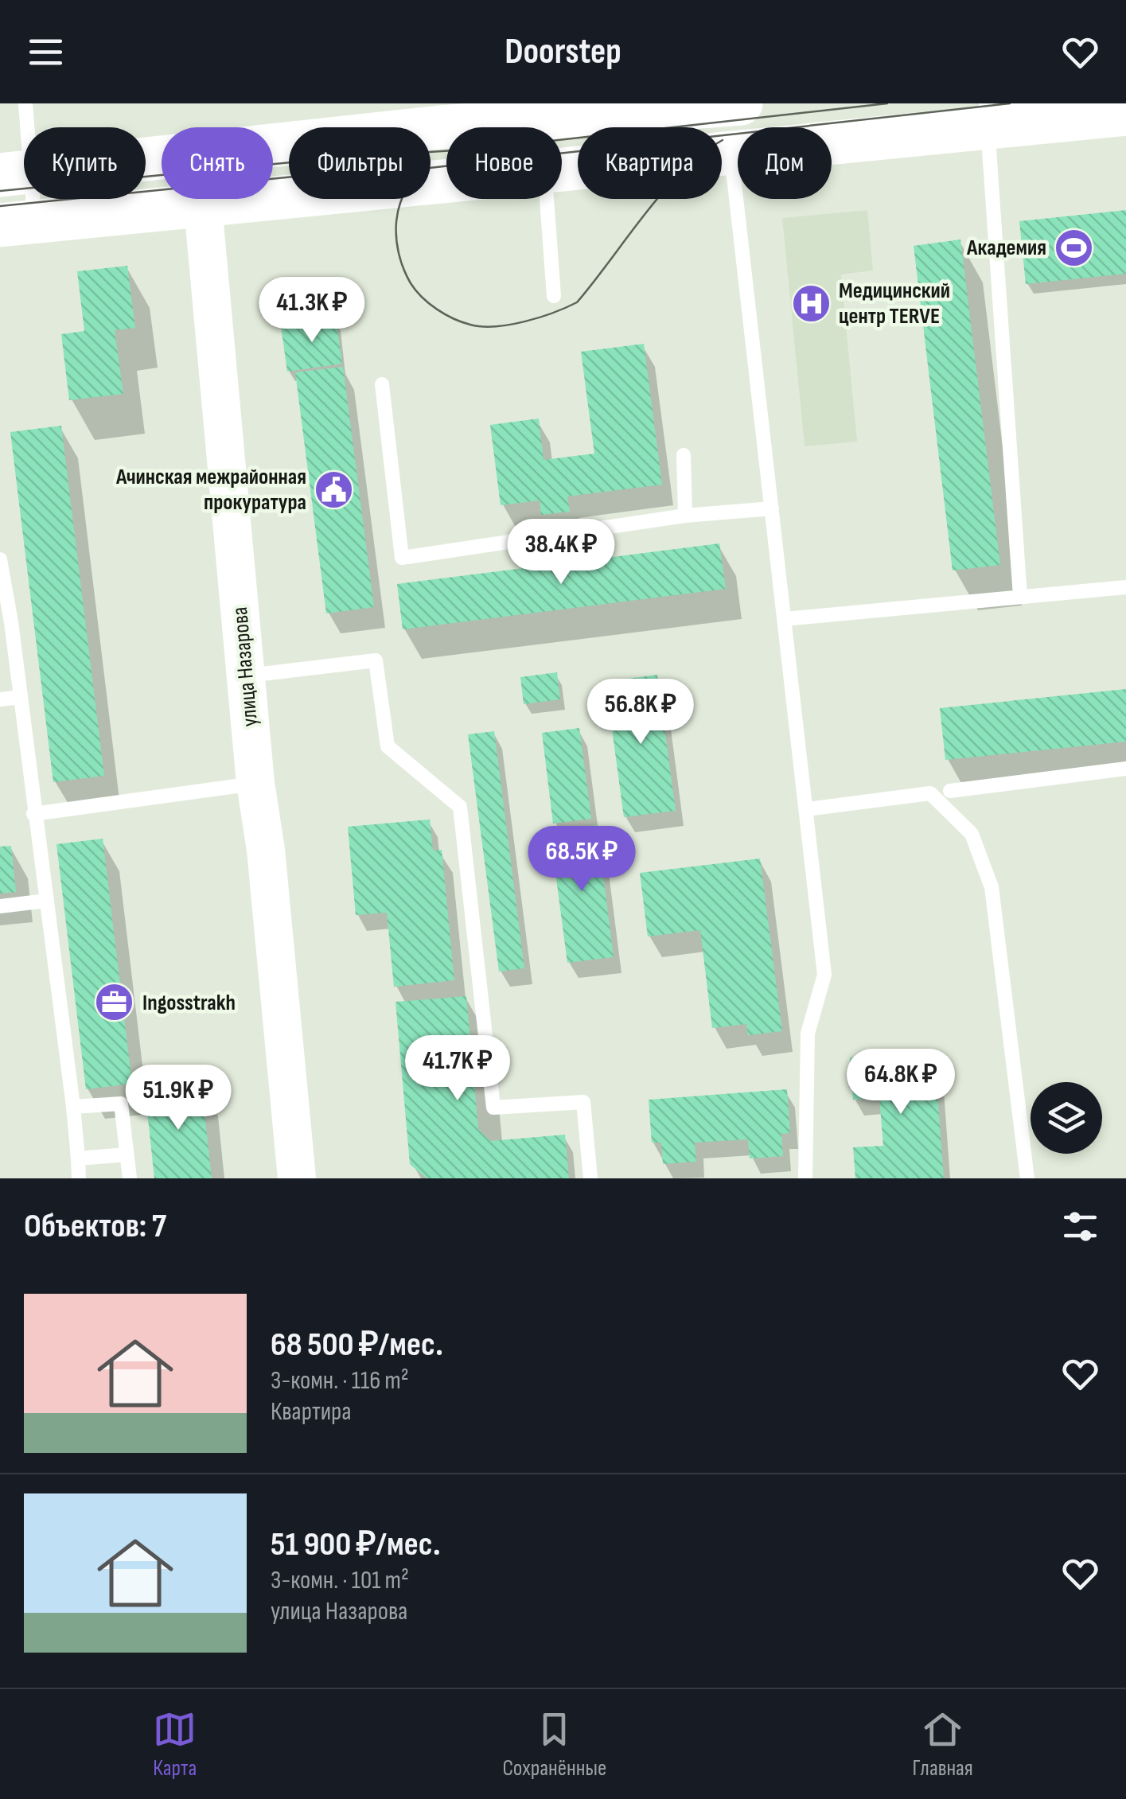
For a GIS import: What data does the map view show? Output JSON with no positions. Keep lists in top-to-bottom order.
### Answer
{
  "streets": {
    "street": ["улица Назарова"]
  },
  "places": {
    "sports": ["Академия"],
    "hospital": ["Медицинский центр TERVE"],
    "public building": ["Ачинская межрайонная прокуратура"],
    "office": ["Ingosstrakh"]
  },
  "page": {
    "header": "Doorstep",
    "chip": [
      "Купить",
      "Снять",
      "Фильтры",
      "Новое",
      "Квартира",
      "Дом"
    ],
    "price": [
      "41.3K ₽",
      "38.4K ₽",
      "56.8K ₽",
      "68.5K ₽",
      "41.7K ₽",
      "64.8K ₽",
      "51.9K ₽"
    ],
    "heading": "Объектов: 7",
    "list": [
      {
        "name": "68 500 ₽/мес.",
        "note": "3-комн. · 116 m² · Квартира"
      },
      {
        "name": "51 900 ₽/мес.",
        "note": "3-комн. · 101 m² · улица Назарова"
      }
    ],
    "tabs": ["Карта", "Сохранённые", "Главная"]
  }
}
